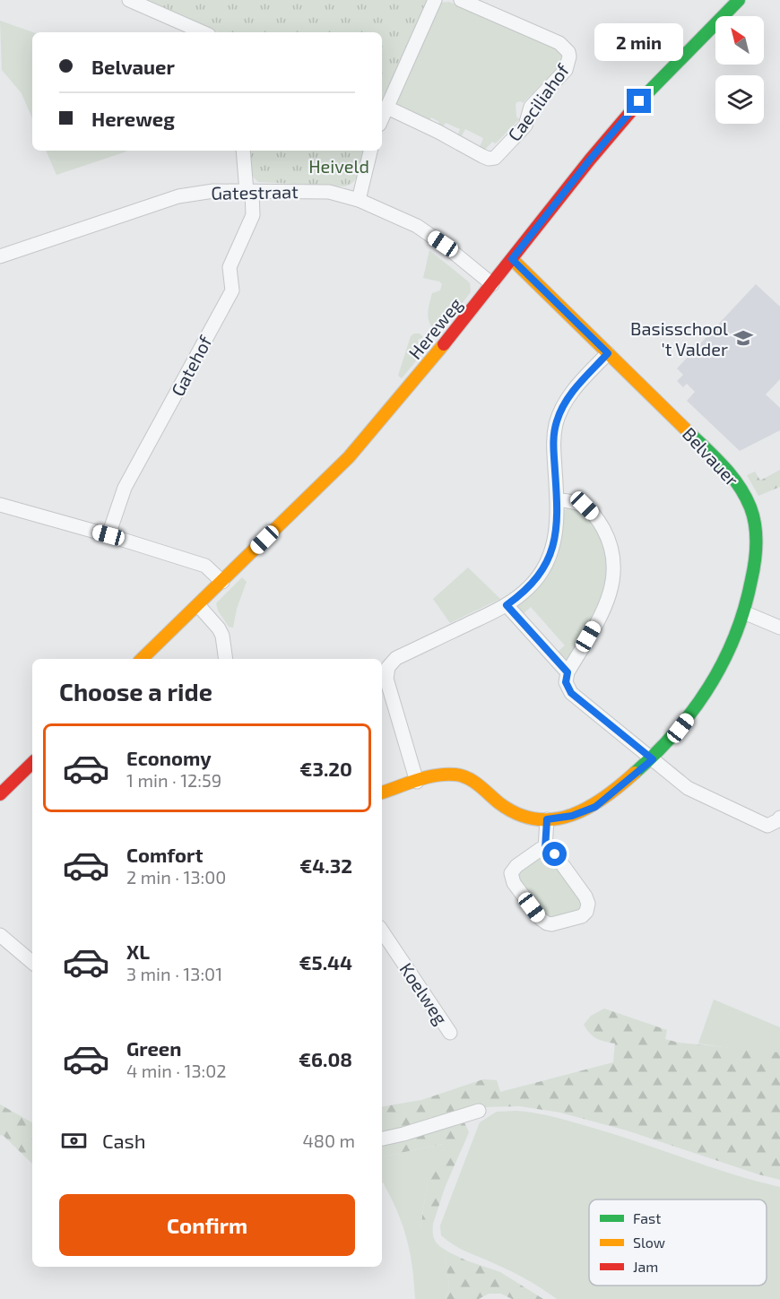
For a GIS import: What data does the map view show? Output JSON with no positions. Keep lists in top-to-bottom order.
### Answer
{
  "streets": {
    "street": [
      "Caeciliahof",
      "Gatestraat",
      "Hereweg",
      "Gatehof",
      "Belvauer",
      "Koelweg"
    ]
  },
  "crossings": [
    ["Gatestraat", "Hereweg"],
    ["Gatestraat", "Gatehof"],
    ["Hereweg", "Belvauer"]
  ],
  "parks": ["Heiveld"],
  "places": {
    "school or university": ["Basisschool 't Valder"]
  },
  "legend": ["Fast", "Slow", "Jam"],
  "north": "top left",
  "page": {
    "bubble": "2 min",
    "banner": ["Belvauer", "Hereweg"],
    "heading": "Choose a ride",
    "list": [
      {
        "name": "Economy",
        "note": "1 min · 12:59",
        "value": "€3.20"
      },
      {
        "name": "Comfort",
        "note": "2 min · 13:00",
        "value": "€4.32"
      },
      {
        "name": "XL",
        "note": "3 min · 13:01",
        "value": "€5.44"
      },
      {
        "name": "Green",
        "note": "4 min · 13:02",
        "value": "€6.08"
      }
    ],
    "pay": ["Cash", "480 m"],
    "buttons": "Confirm"
  }
}
